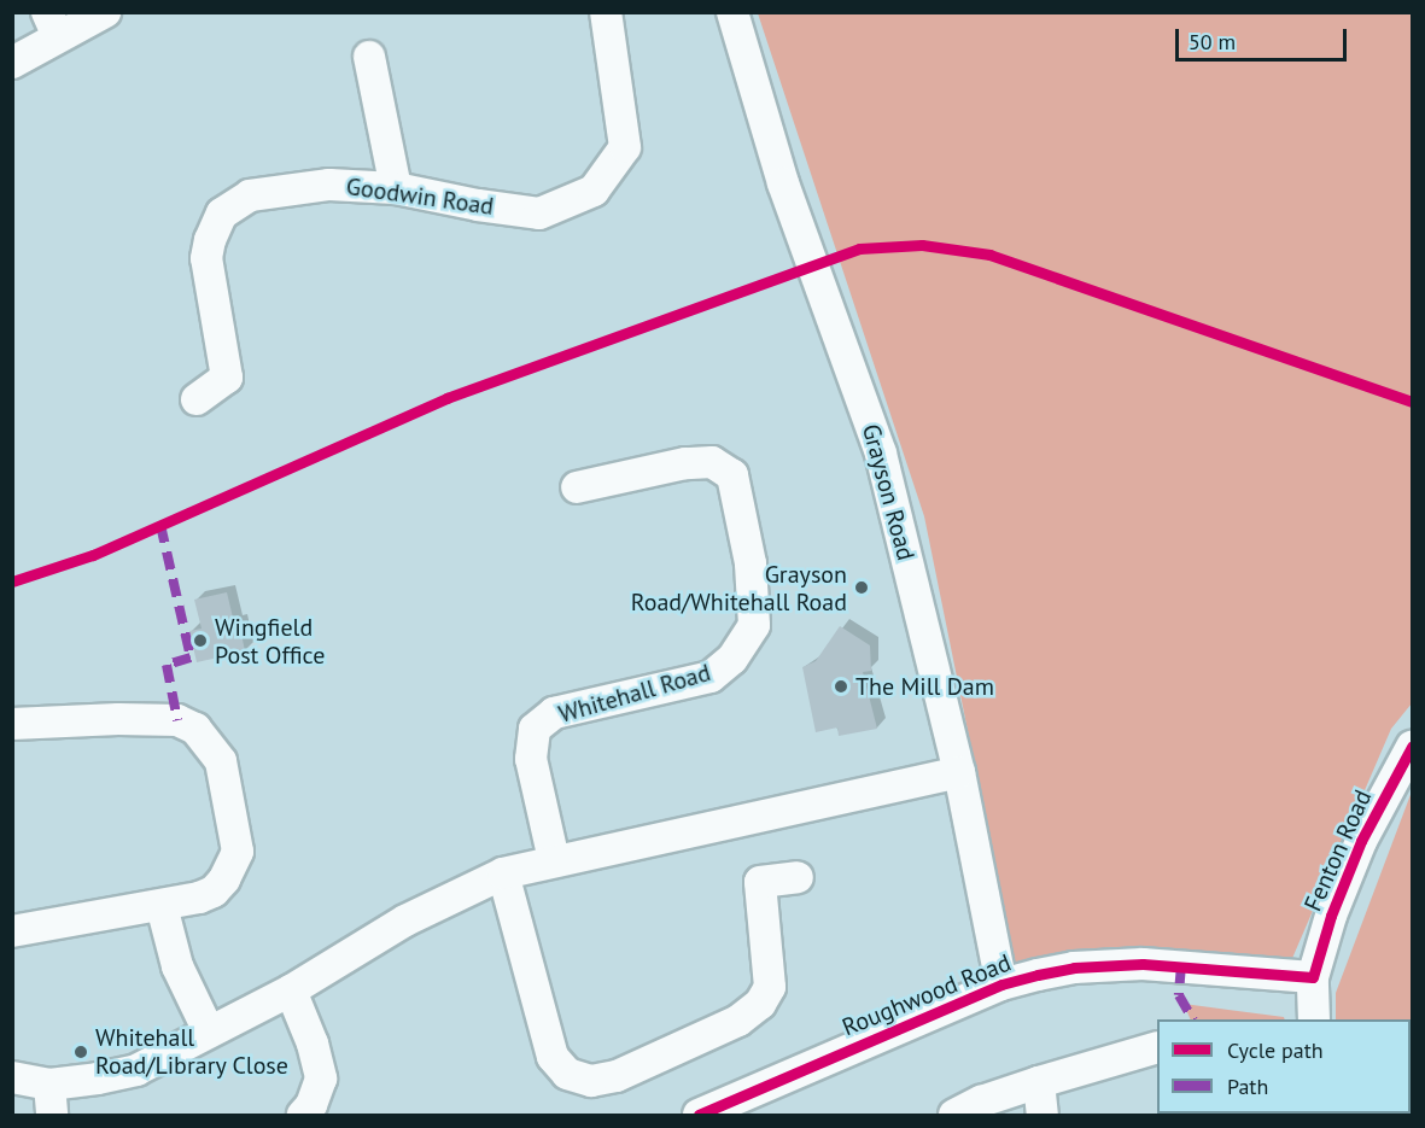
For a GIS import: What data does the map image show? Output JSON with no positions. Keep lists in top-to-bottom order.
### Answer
{
  "streets": {
    "street": [
      "Goodwin Road",
      "Grayson Road",
      "Whitehall Road",
      "Fenton Road",
      "Roughwood Road"
    ]
  },
  "crossings": [
    ["Grayson Road", "Roughwood Road"],
    ["Fenton Road", "Roughwood Road"]
  ],
  "places": [
    "Grayson Road/Whitehall Road",
    "Wingfield Post Office",
    "The Mill Dam",
    "Whitehall Road/Library Close"
  ],
  "legend": ["Cycle path", "Path"],
  "scale_bar": "50 m"
}
